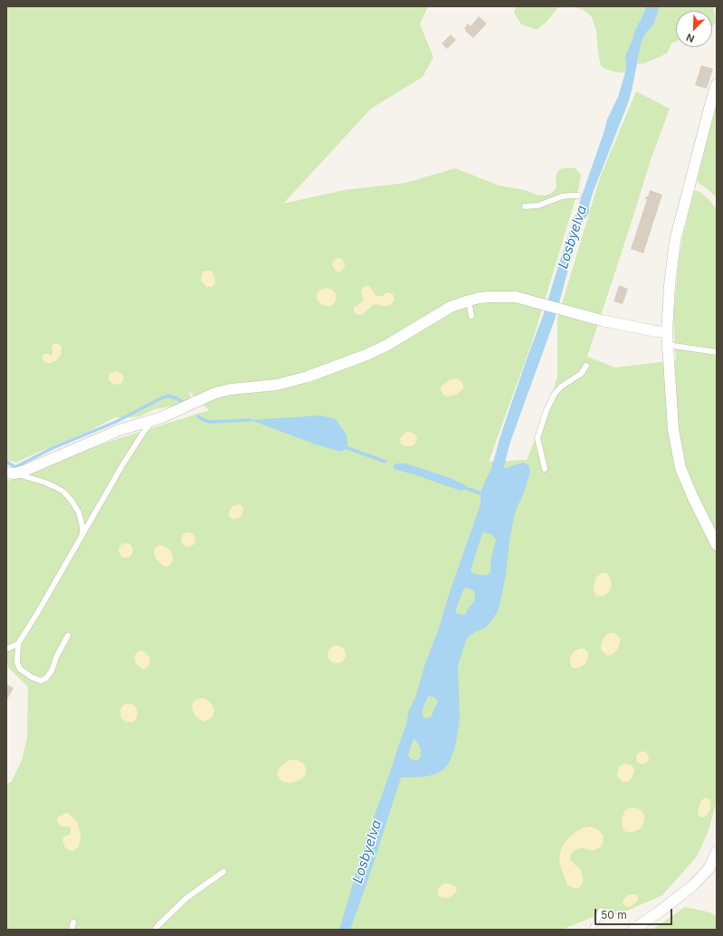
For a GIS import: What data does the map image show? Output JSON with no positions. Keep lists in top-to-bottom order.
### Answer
{
  "water": ["Losbyelva"],
  "scale_bar": "50 m",
  "north": "bottom left"
}
